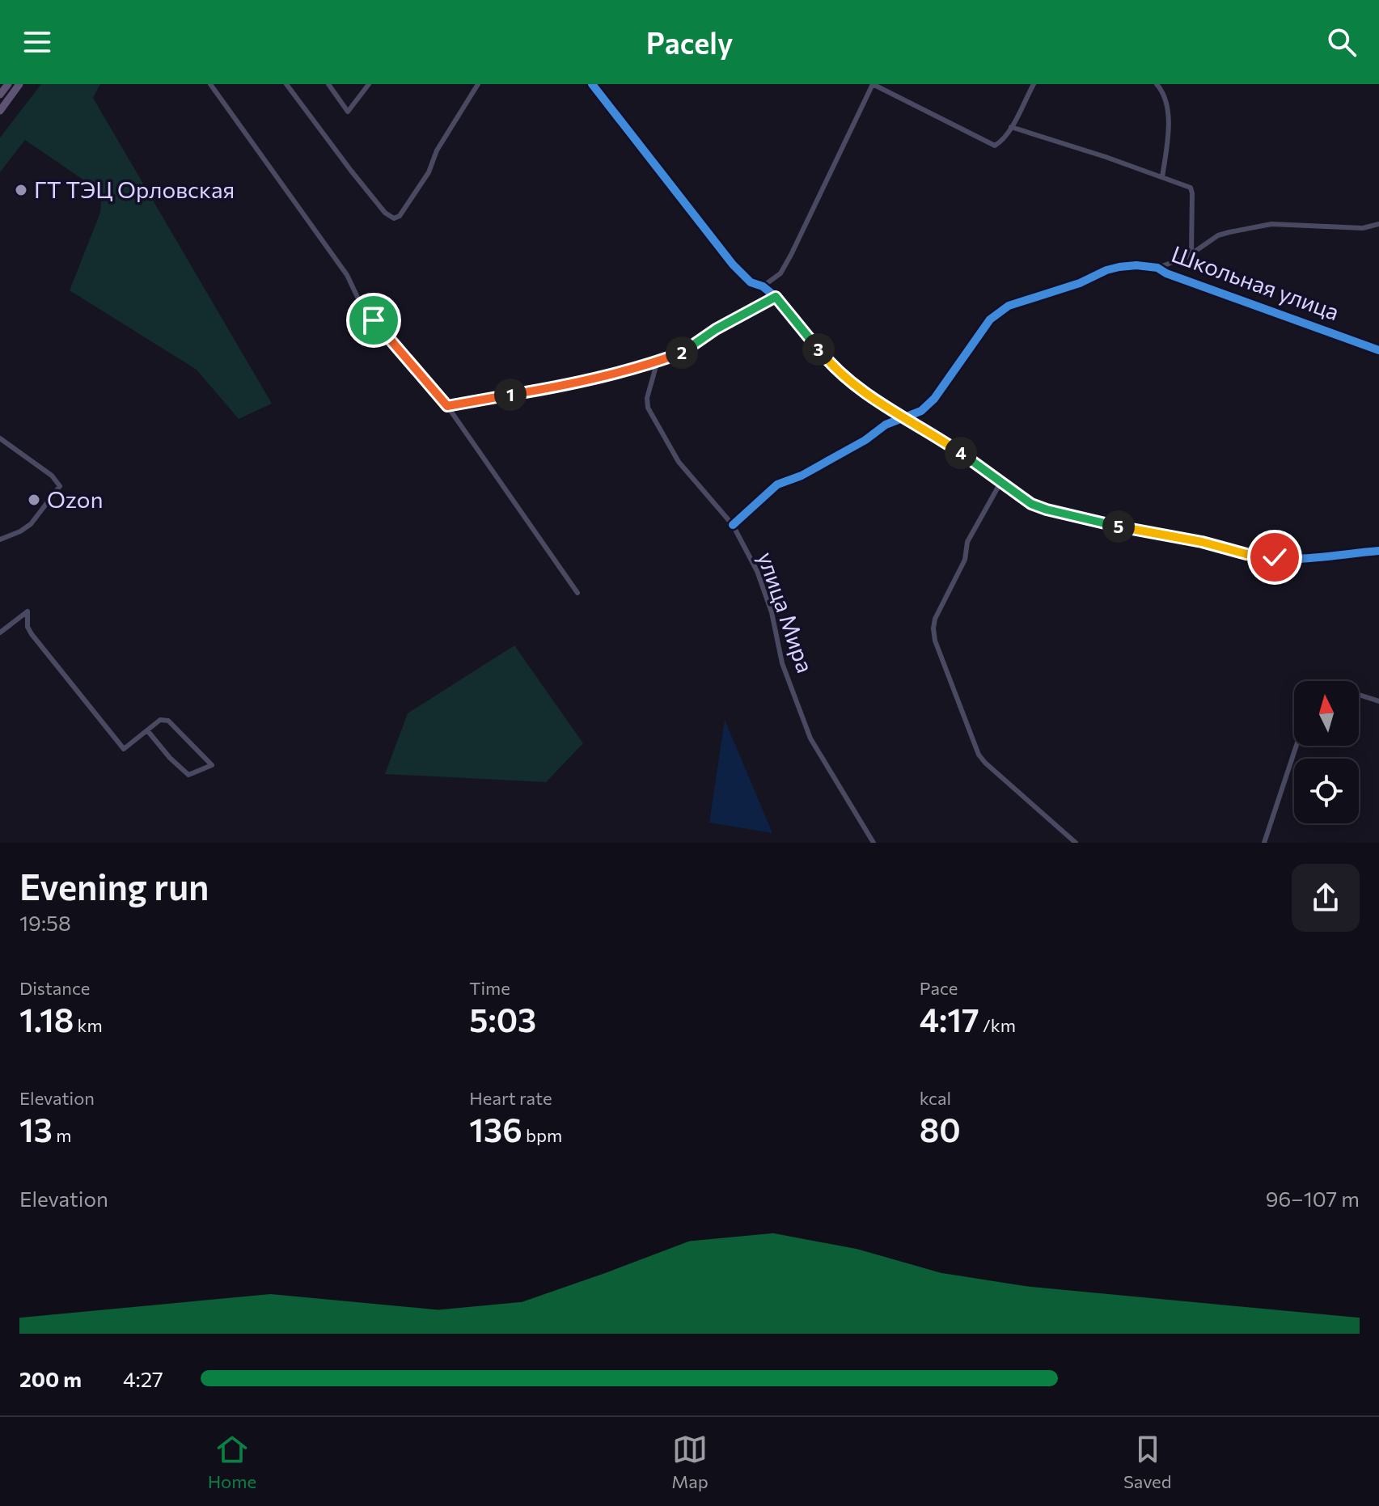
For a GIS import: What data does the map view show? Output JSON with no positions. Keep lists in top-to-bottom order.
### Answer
{
  "streets": {
    "street": ["Школьная улица", "улица Мира"]
  },
  "crossings": [
    ["Школьная улица", "улица Мира"]
  ],
  "places": ["ГТ ТЭЦ Орловская", "Ozon"],
  "north": "top",
  "page": {
    "header": "Pacely",
    "pins": [
      "3",
      "2",
      "1",
      "4",
      "5"
    ],
    "heading": ["Evening run", "19:58"],
    "stats": [
      ["Distance", "1.18 km"],
      ["Time", "5:03"],
      ["Pace", "4:17 /km"],
      ["Elevation", "13 m"],
      ["Heart rate", "136 bpm"],
      ["kcal", "80"]
    ],
    "chart": ["Elevation", "96–107 m"],
    "list": [
      {
        "name": "200 m",
        "note": "4:27"
      }
    ],
    "tabs": ["Home", "Map", "Saved"]
  }
}
